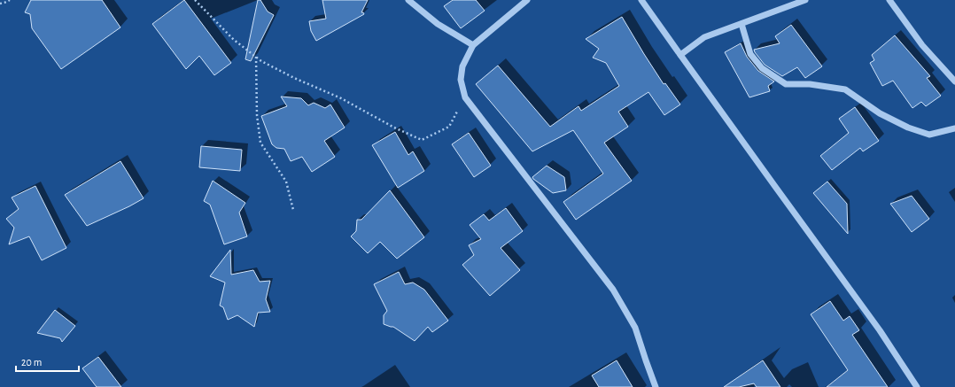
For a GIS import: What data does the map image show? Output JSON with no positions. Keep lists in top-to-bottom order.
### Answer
{
  "scale_bar": "20 m"
}
